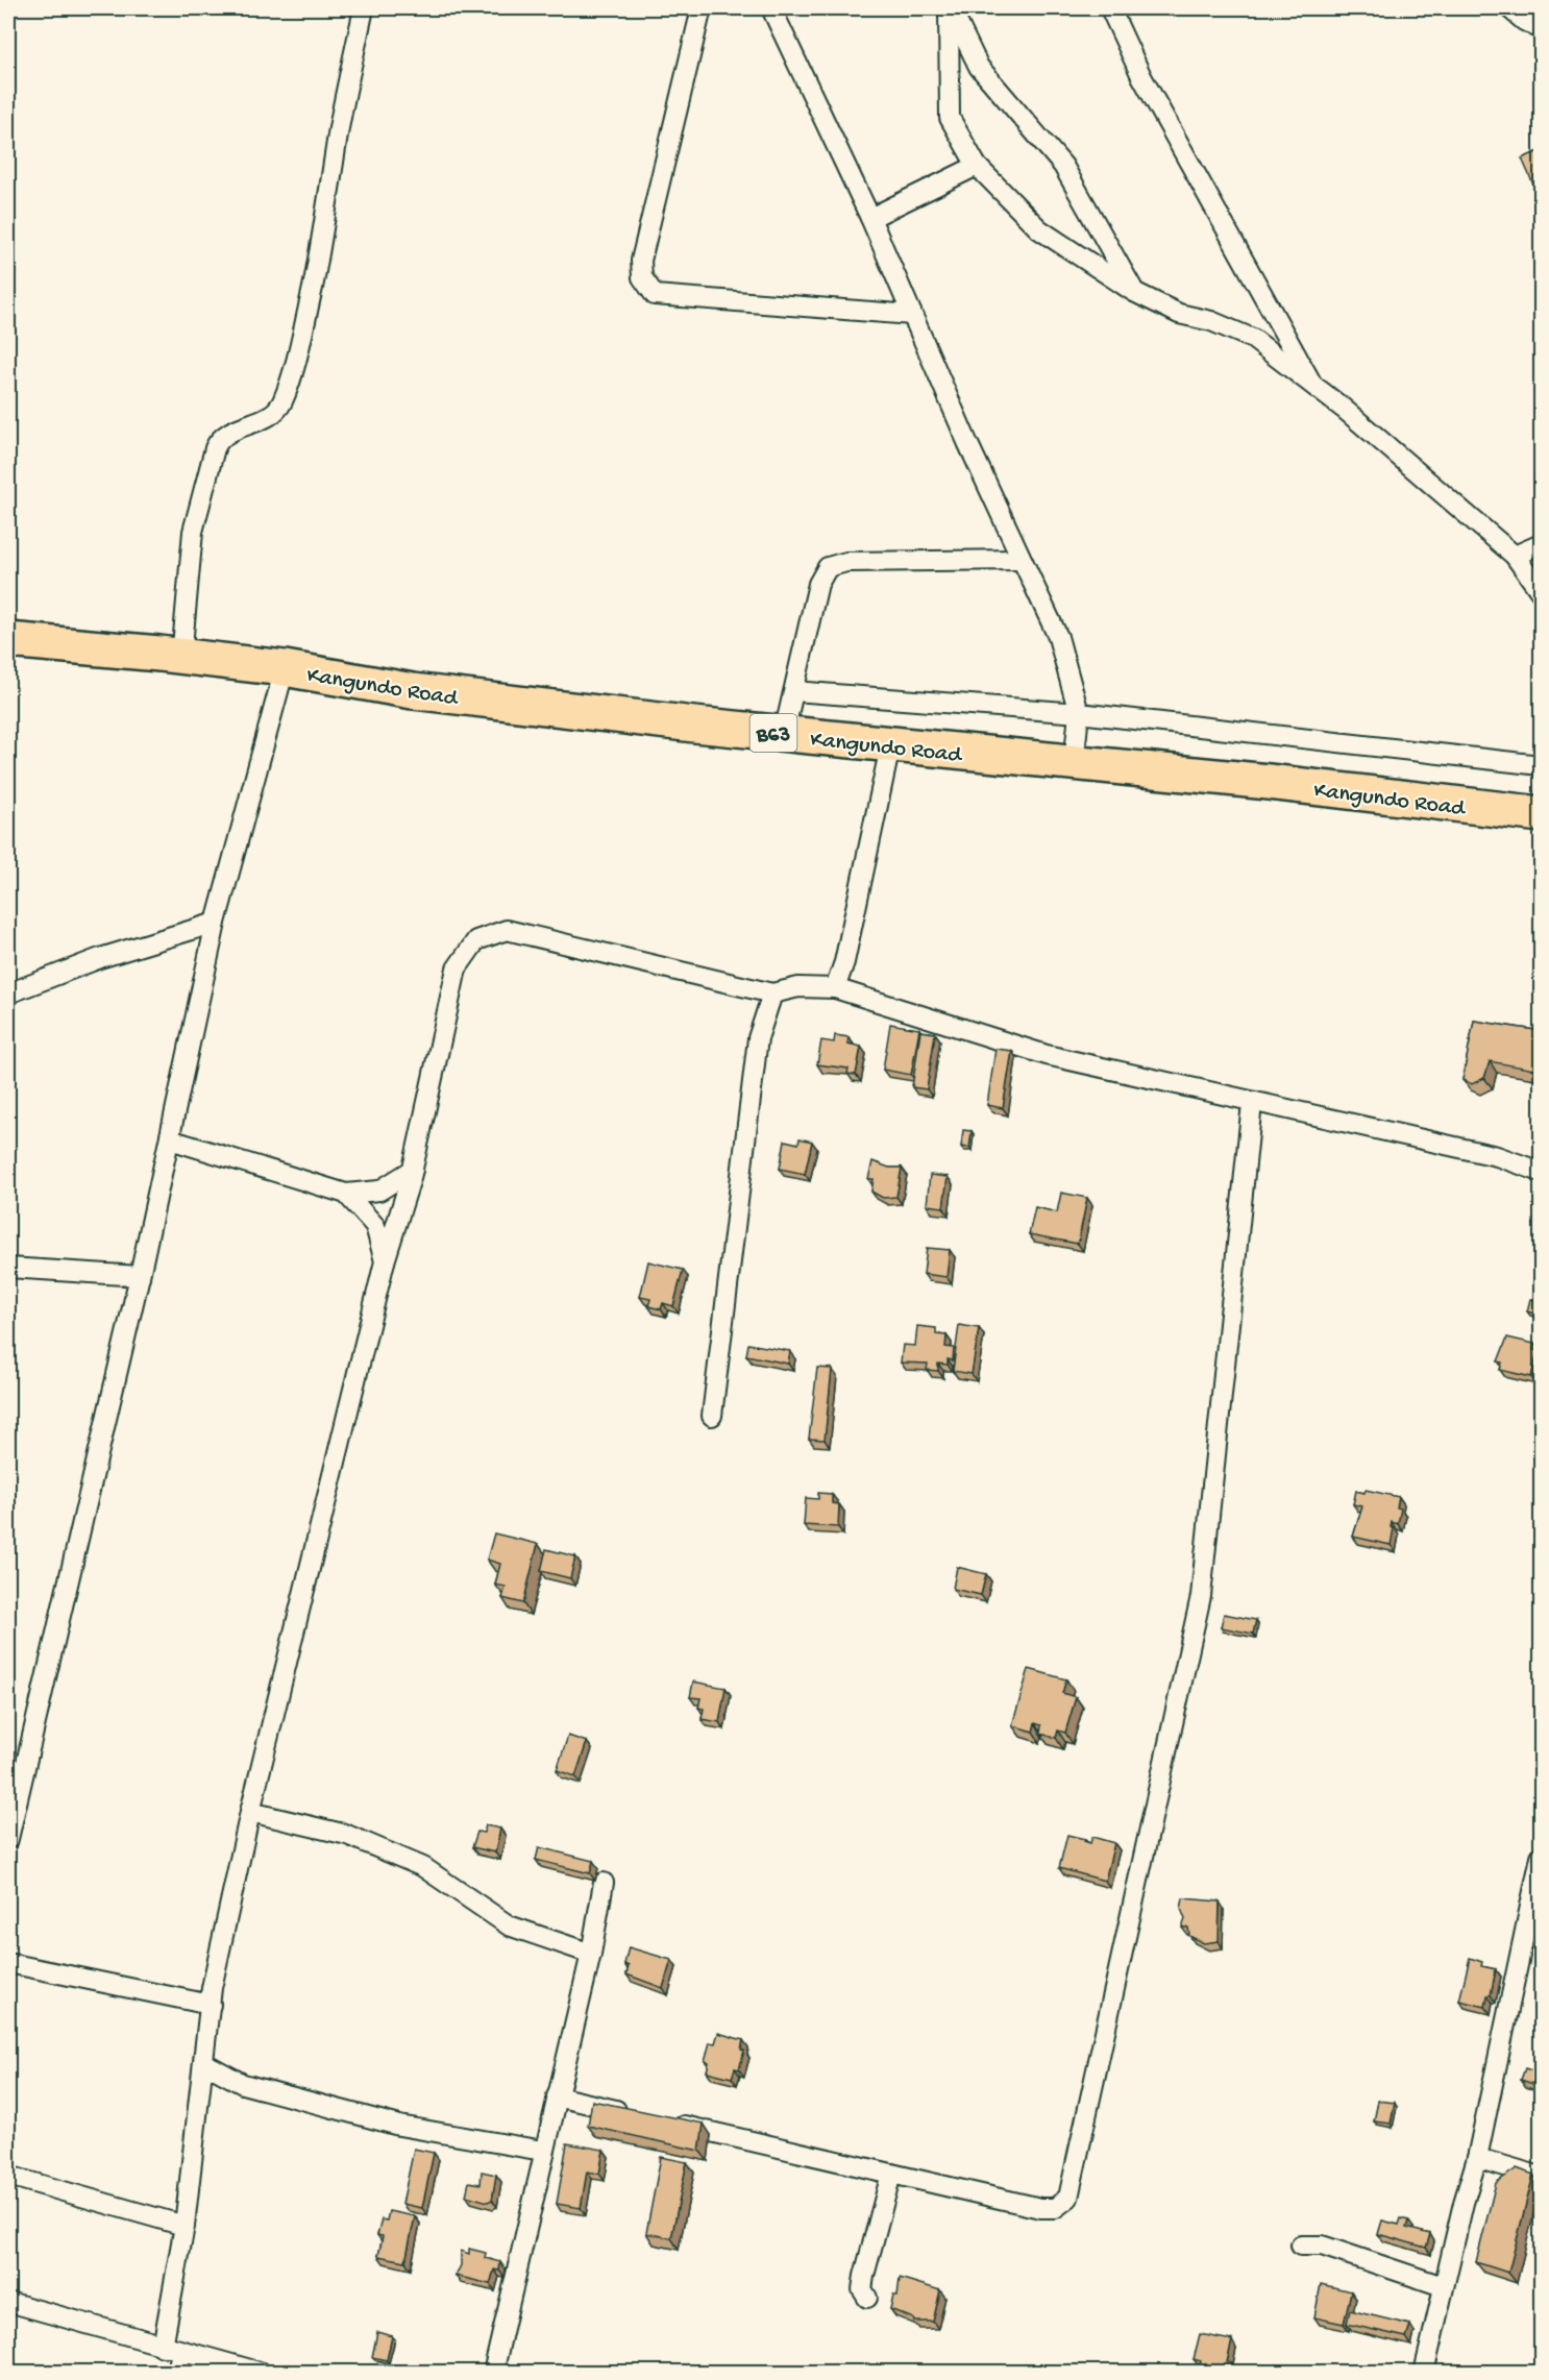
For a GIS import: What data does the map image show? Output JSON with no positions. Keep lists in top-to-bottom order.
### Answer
{
  "streets": {
    "highway": ["Kangundo Road", "B63"]
  }
}
